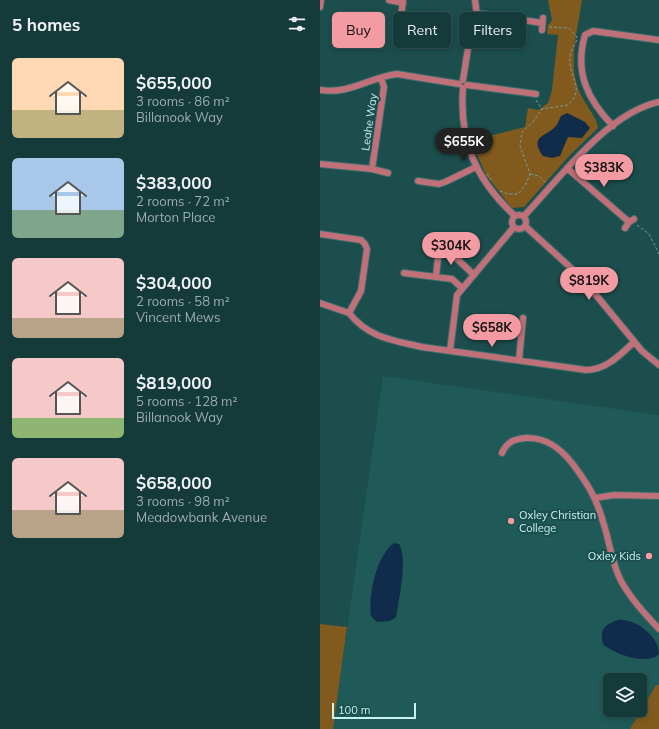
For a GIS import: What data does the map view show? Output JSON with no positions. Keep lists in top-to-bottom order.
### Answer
{
  "streets": {
    "street": ["Leahe Way"]
  },
  "places": ["Oxley Christian College", "Oxley Kids"],
  "scale_bar": "100 m",
  "page": {
    "heading": "5 homes",
    "chip": ["Buy", "Rent", "Filters"],
    "list": [
      {
        "name": "$655,000",
        "note": "3 rooms · 86 m² · Billanook Way"
      },
      {
        "name": "$383,000",
        "note": "2 rooms · 72 m² · Morton Place"
      },
      {
        "name": "$304,000",
        "note": "2 rooms · 58 m² · Vincent Mews"
      },
      {
        "name": "$819,000",
        "note": "5 rooms · 128 m² · Billanook Way"
      },
      {
        "name": "$658,000",
        "note": "3 rooms · 98 m² · Meadowbank Avenue"
      }
    ],
    "price": [
      "$655K",
      "$383K",
      "$304K",
      "$819K",
      "$658K"
    ],
    "scale": "100 m"
  }
}
